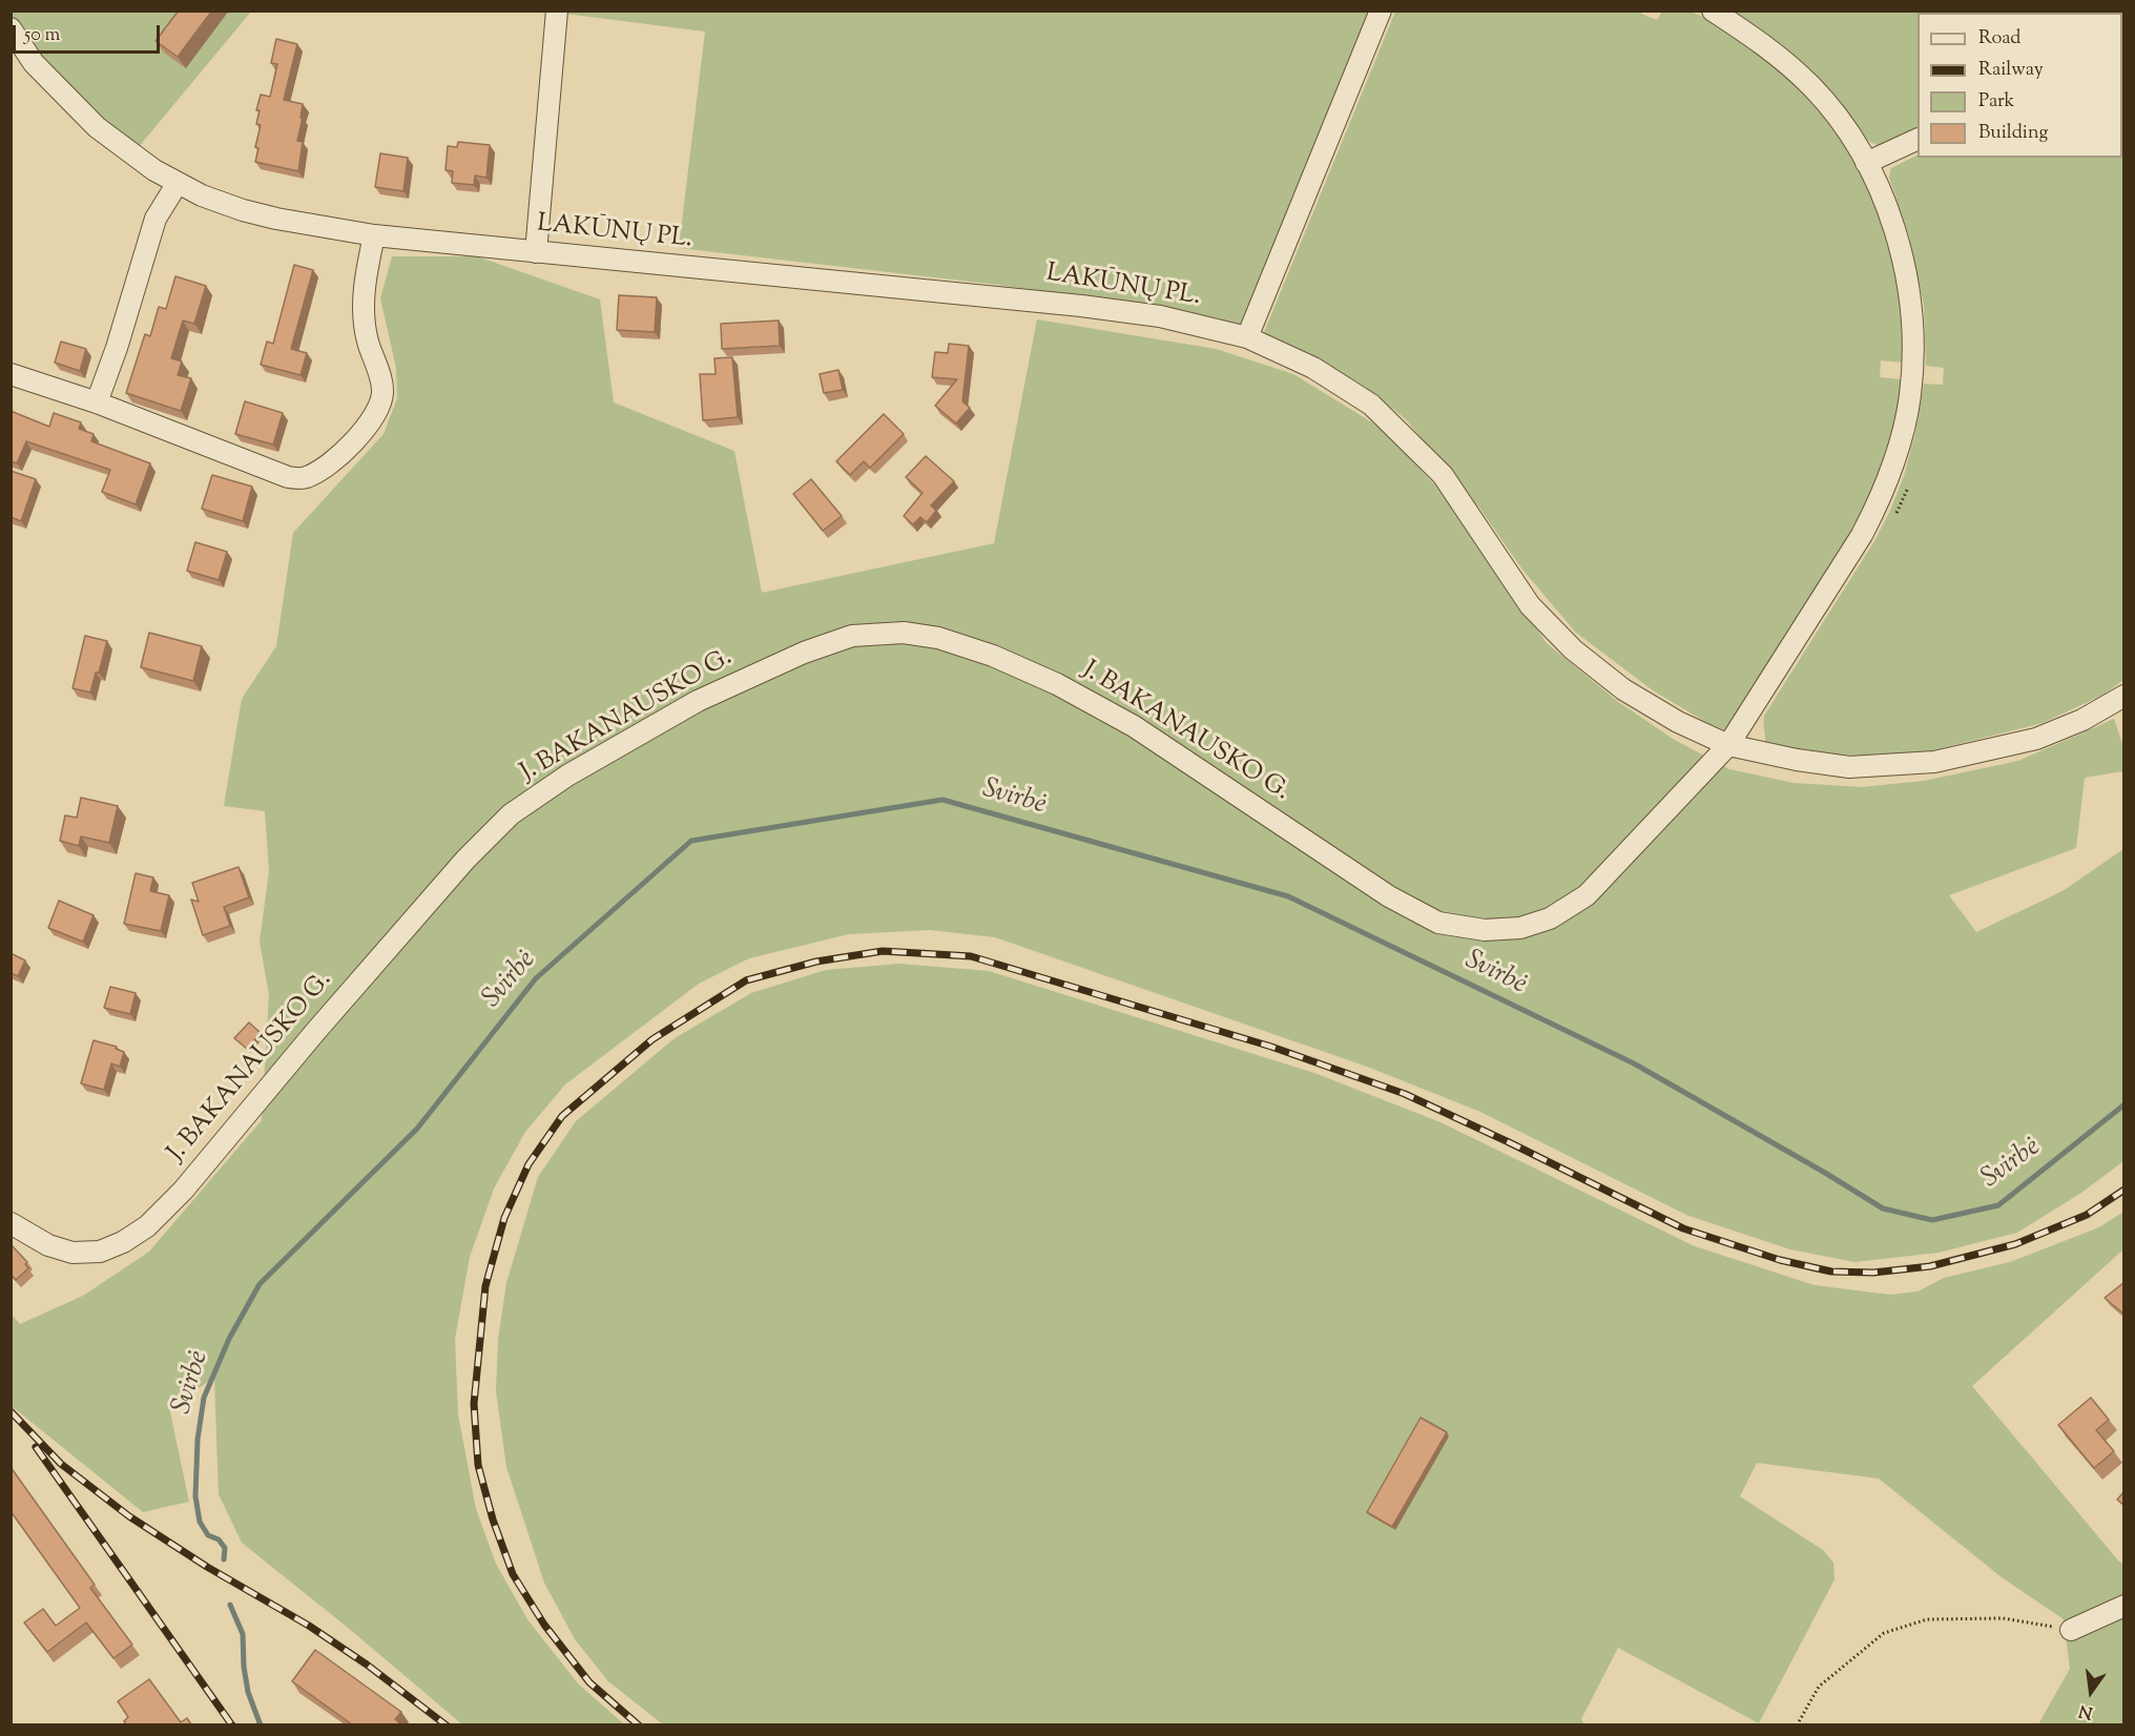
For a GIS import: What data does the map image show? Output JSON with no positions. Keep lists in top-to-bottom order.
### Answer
{
  "streets": {
    "street": ["LAKŪNŲ PL.", "J. BAKANAUSKO G."]
  },
  "crossings": [
    ["LAKŪNŲ PL.", "J. BAKANAUSKO G."]
  ],
  "water": ["Svirbė"],
  "legend": [
    "Road",
    "Railway",
    "Park",
    "Building"
  ],
  "scale_bar": "50 m",
  "north": "bottom"
}
